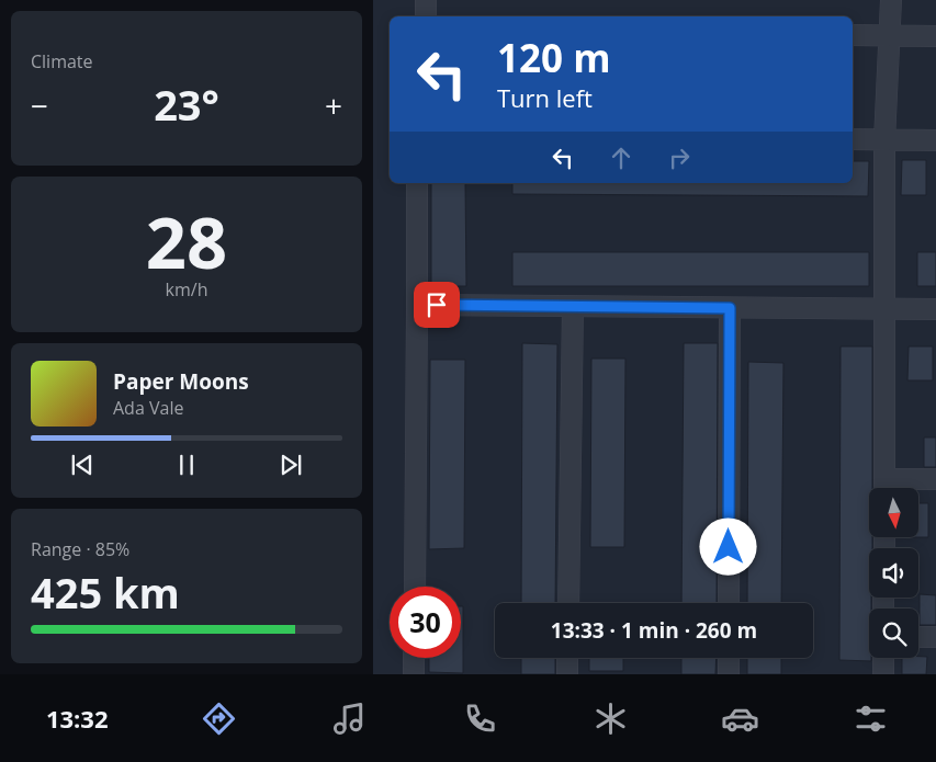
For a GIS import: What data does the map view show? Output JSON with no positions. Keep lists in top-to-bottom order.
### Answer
{
  "north": "bottom",
  "page": {
    "tile": [
      "Climate",
      ["28", "km/h"],
      ["Range · 85%", "425 km"]
    ],
    "turn": ["120 m", "Turn left"],
    "heat": ["−", "23°", "+"],
    "song": ["Paper Moons", "Ada Vale"],
    "limit": "30",
    "trip": "13:33 · 1 min · 260 m",
    "tabs": "13:32"
  }
}
